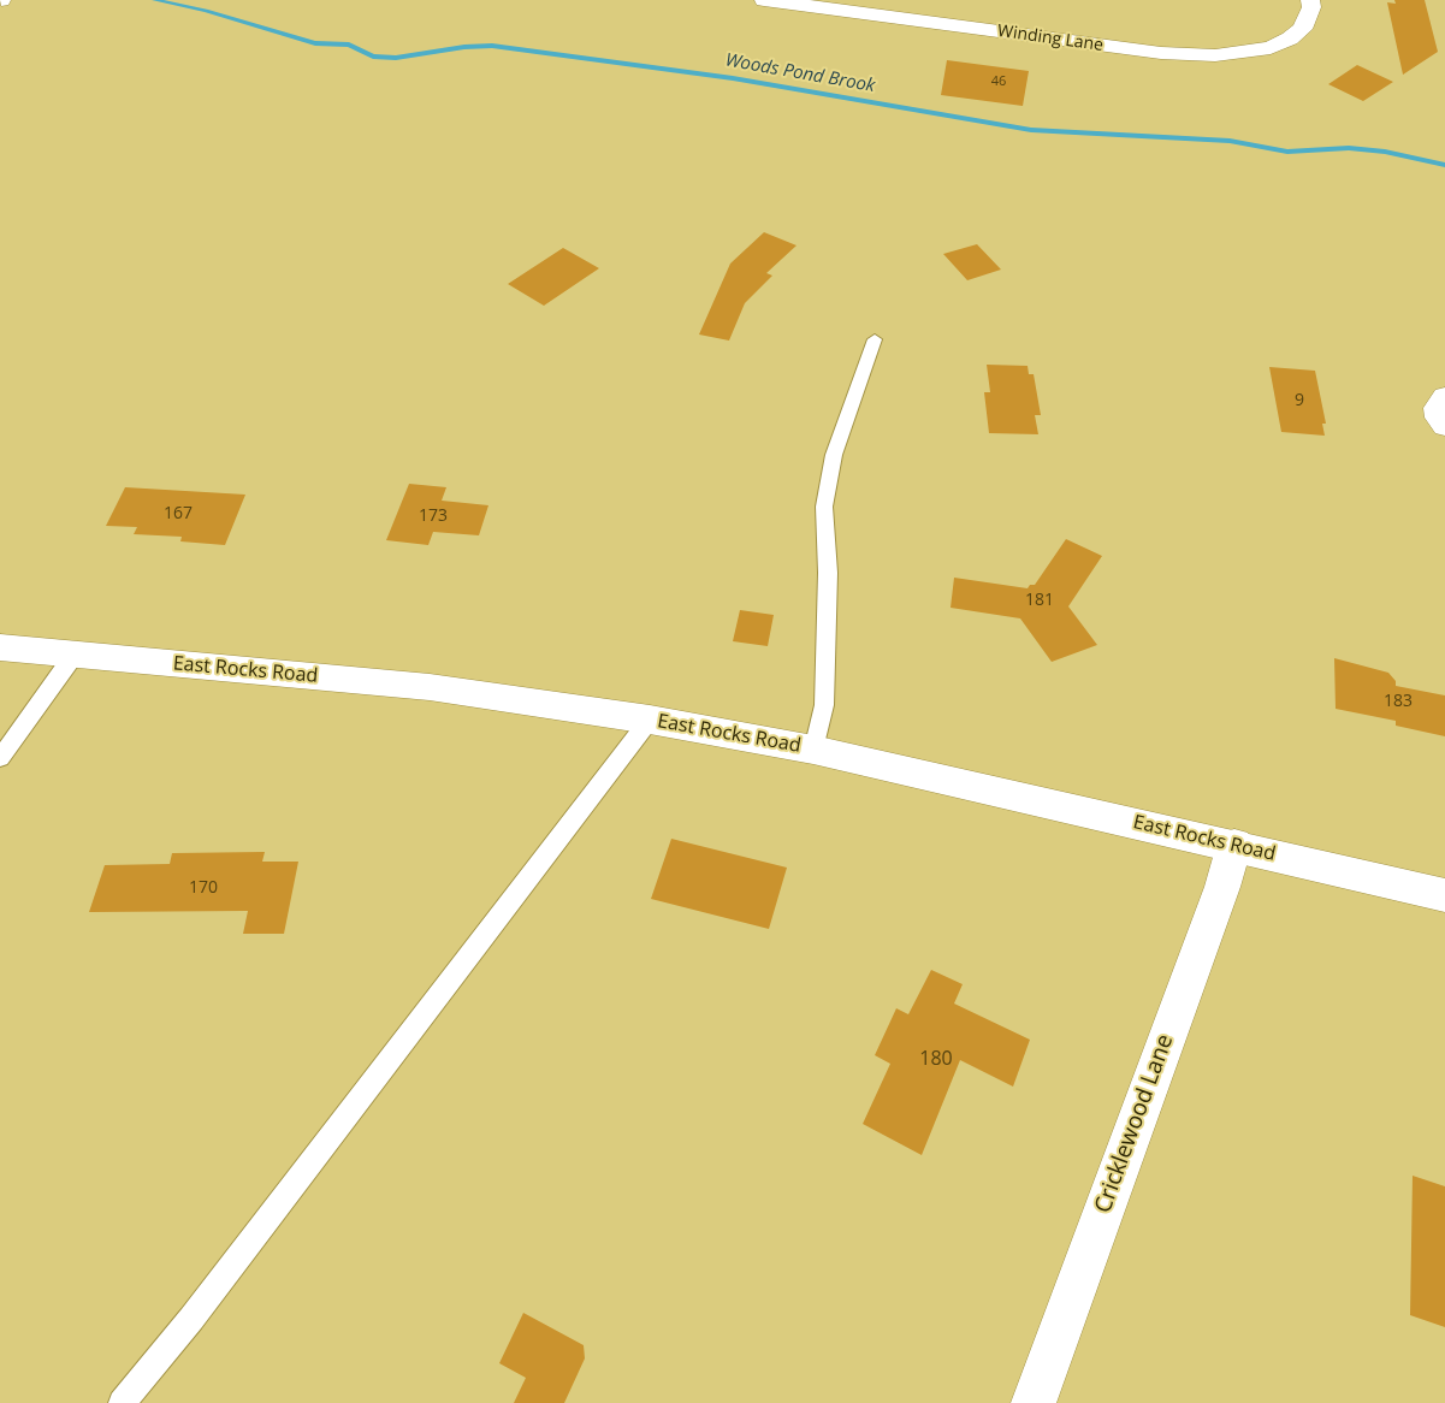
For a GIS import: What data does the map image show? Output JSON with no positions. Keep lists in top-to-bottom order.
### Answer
{
  "streets": {
    "street": ["Winding Lane", "East Rocks Road", "Cricklewood Lane"]
  },
  "crossings": [
    ["East Rocks Road", "Cricklewood Lane"]
  ],
  "water": ["Woods Pond Brook"],
  "house_numbers": [
    "46",
    "9",
    "167",
    "173",
    "181",
    "183",
    "170",
    "180"
  ]
}
